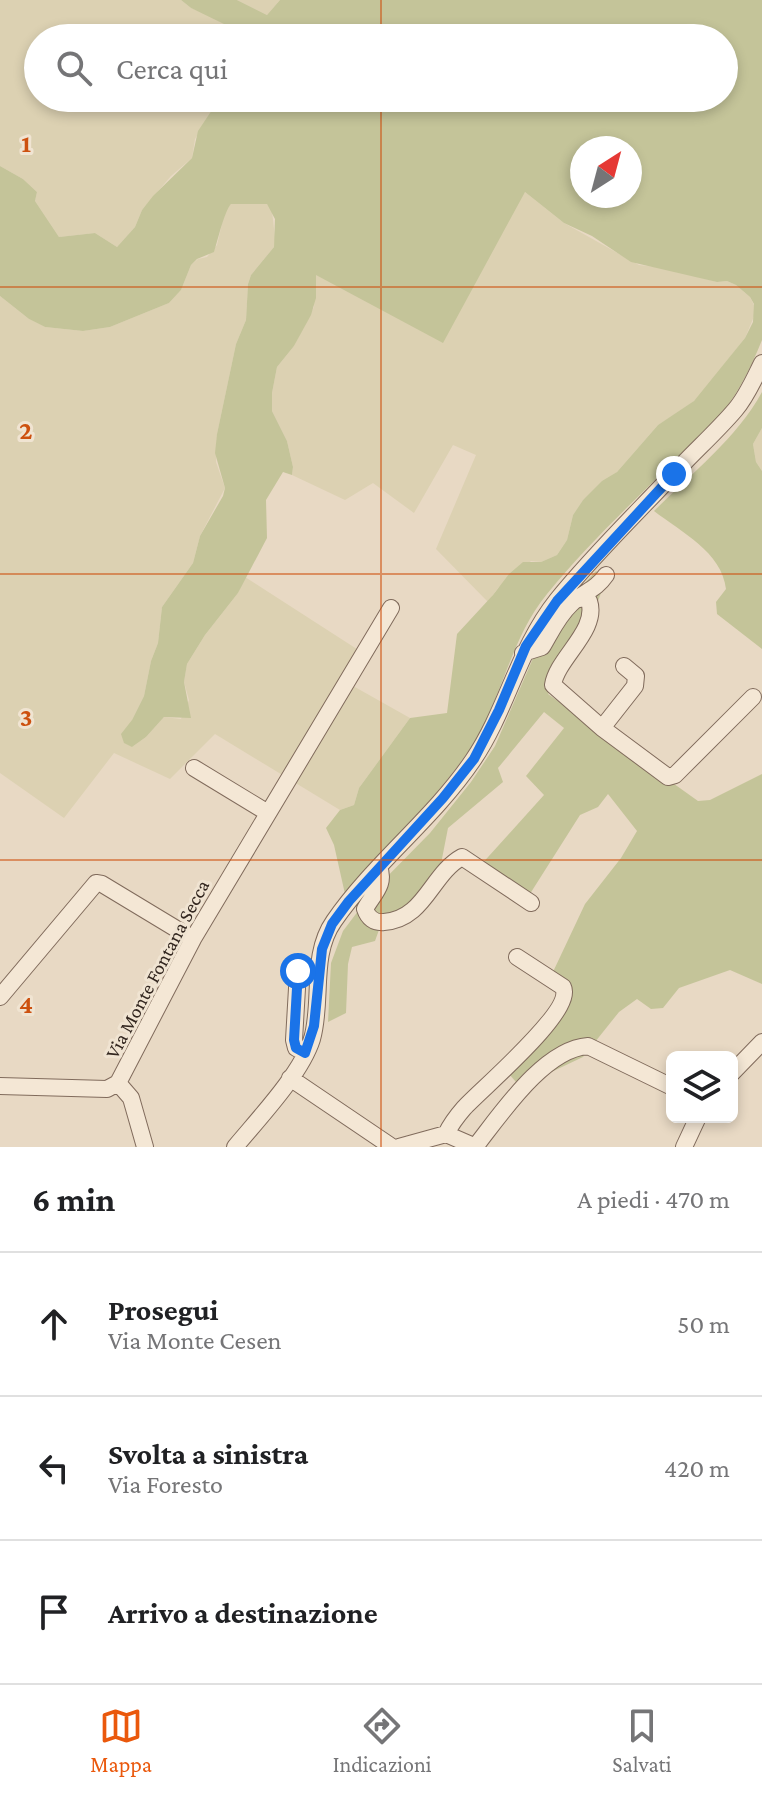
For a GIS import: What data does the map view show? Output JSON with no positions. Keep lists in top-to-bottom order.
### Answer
{
  "streets": {
    "street": ["Via Monte Fontana Secca"]
  },
  "north": "top right",
  "page": {
    "search": "Cerca qui",
    "heading": ["6 min", "A piedi · 470 m"],
    "list": [
      ["Prosegui", "Via Monte Cesen", "50 m"],
      ["Svolta a sinistra", "Via Foresto", "420 m"],
      "Arrivo a destinazione"
    ],
    "nav": ["Mappa", "Indicazioni", "Salvati"]
  },
  "grid": {
    "rows": [
      "1",
      "2",
      "3",
      "4"
    ]
  }
}
